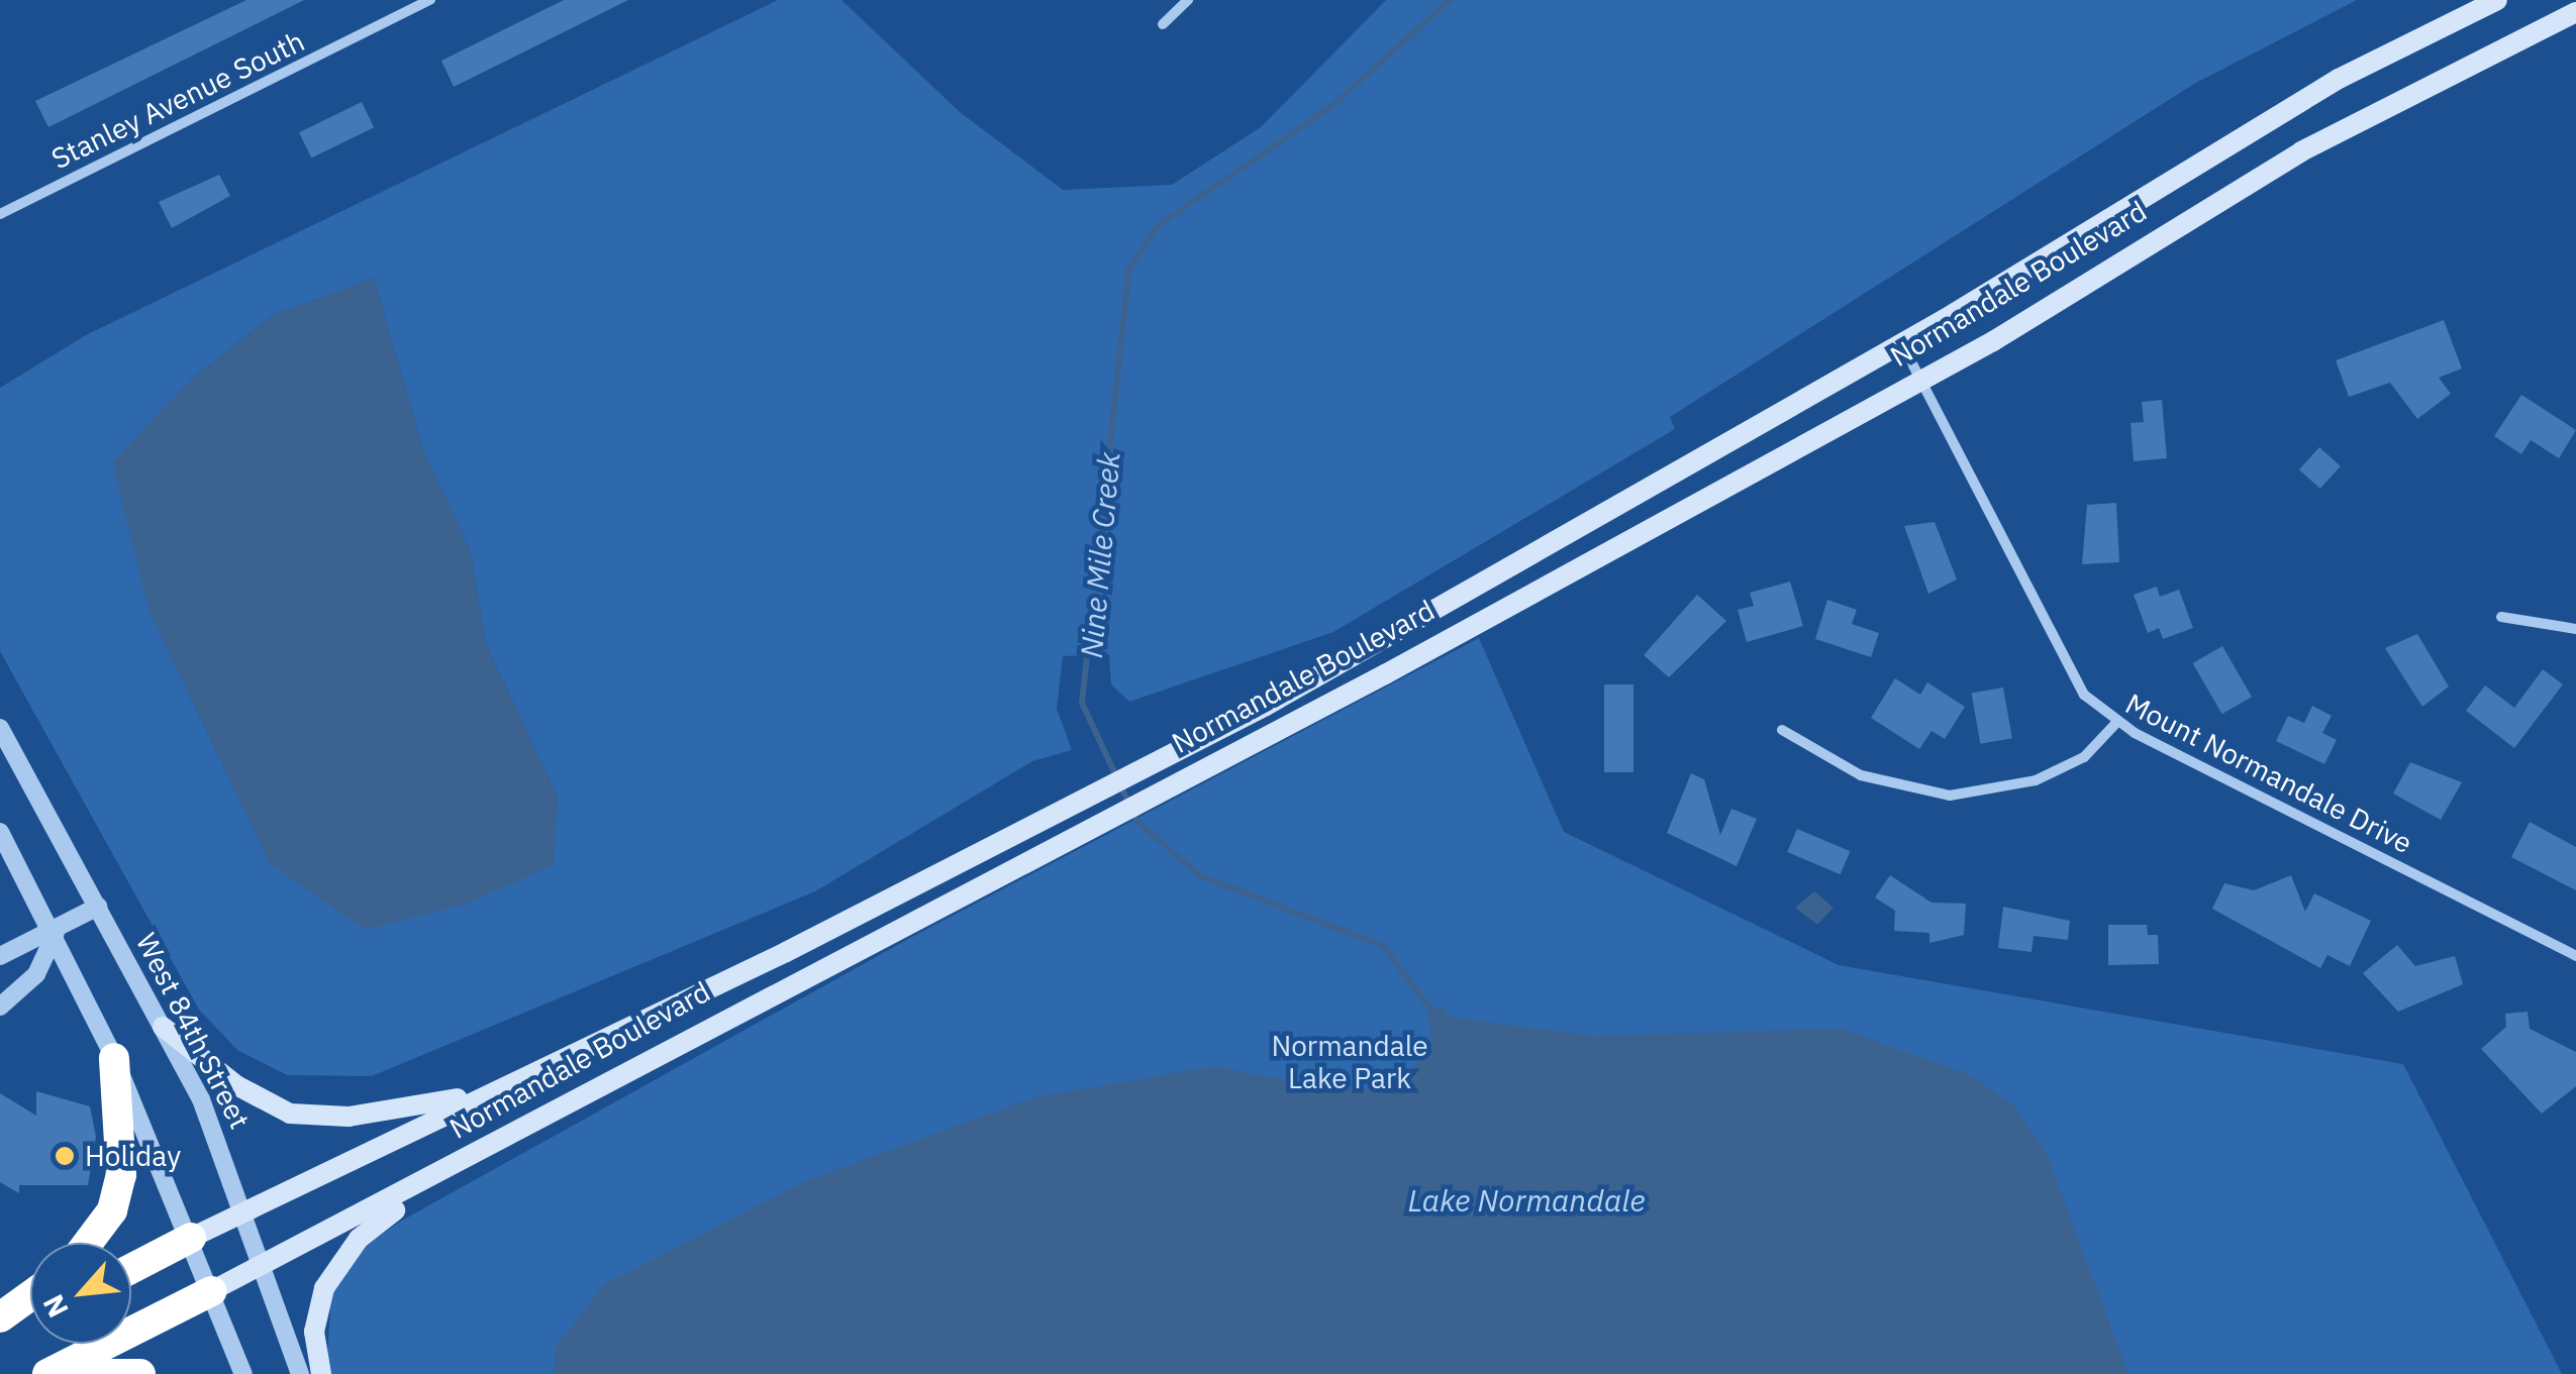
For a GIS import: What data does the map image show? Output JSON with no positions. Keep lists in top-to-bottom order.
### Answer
{
  "streets": {
    "highway": ["Normandale Boulevard"],
    "street": ["Stanley Avenue South", "Mount Normandale Drive", "West 84th Street"]
  },
  "crossings": [
    ["Normandale Boulevard", "Mount Normandale Drive"],
    ["Normandale Boulevard", "West 84th Street"]
  ],
  "water": ["Nine Mile Creek", "Lake Normandale"],
  "parks": ["Normandale Lake Park"],
  "places": ["Holiday"],
  "north": "bottom left"
}
